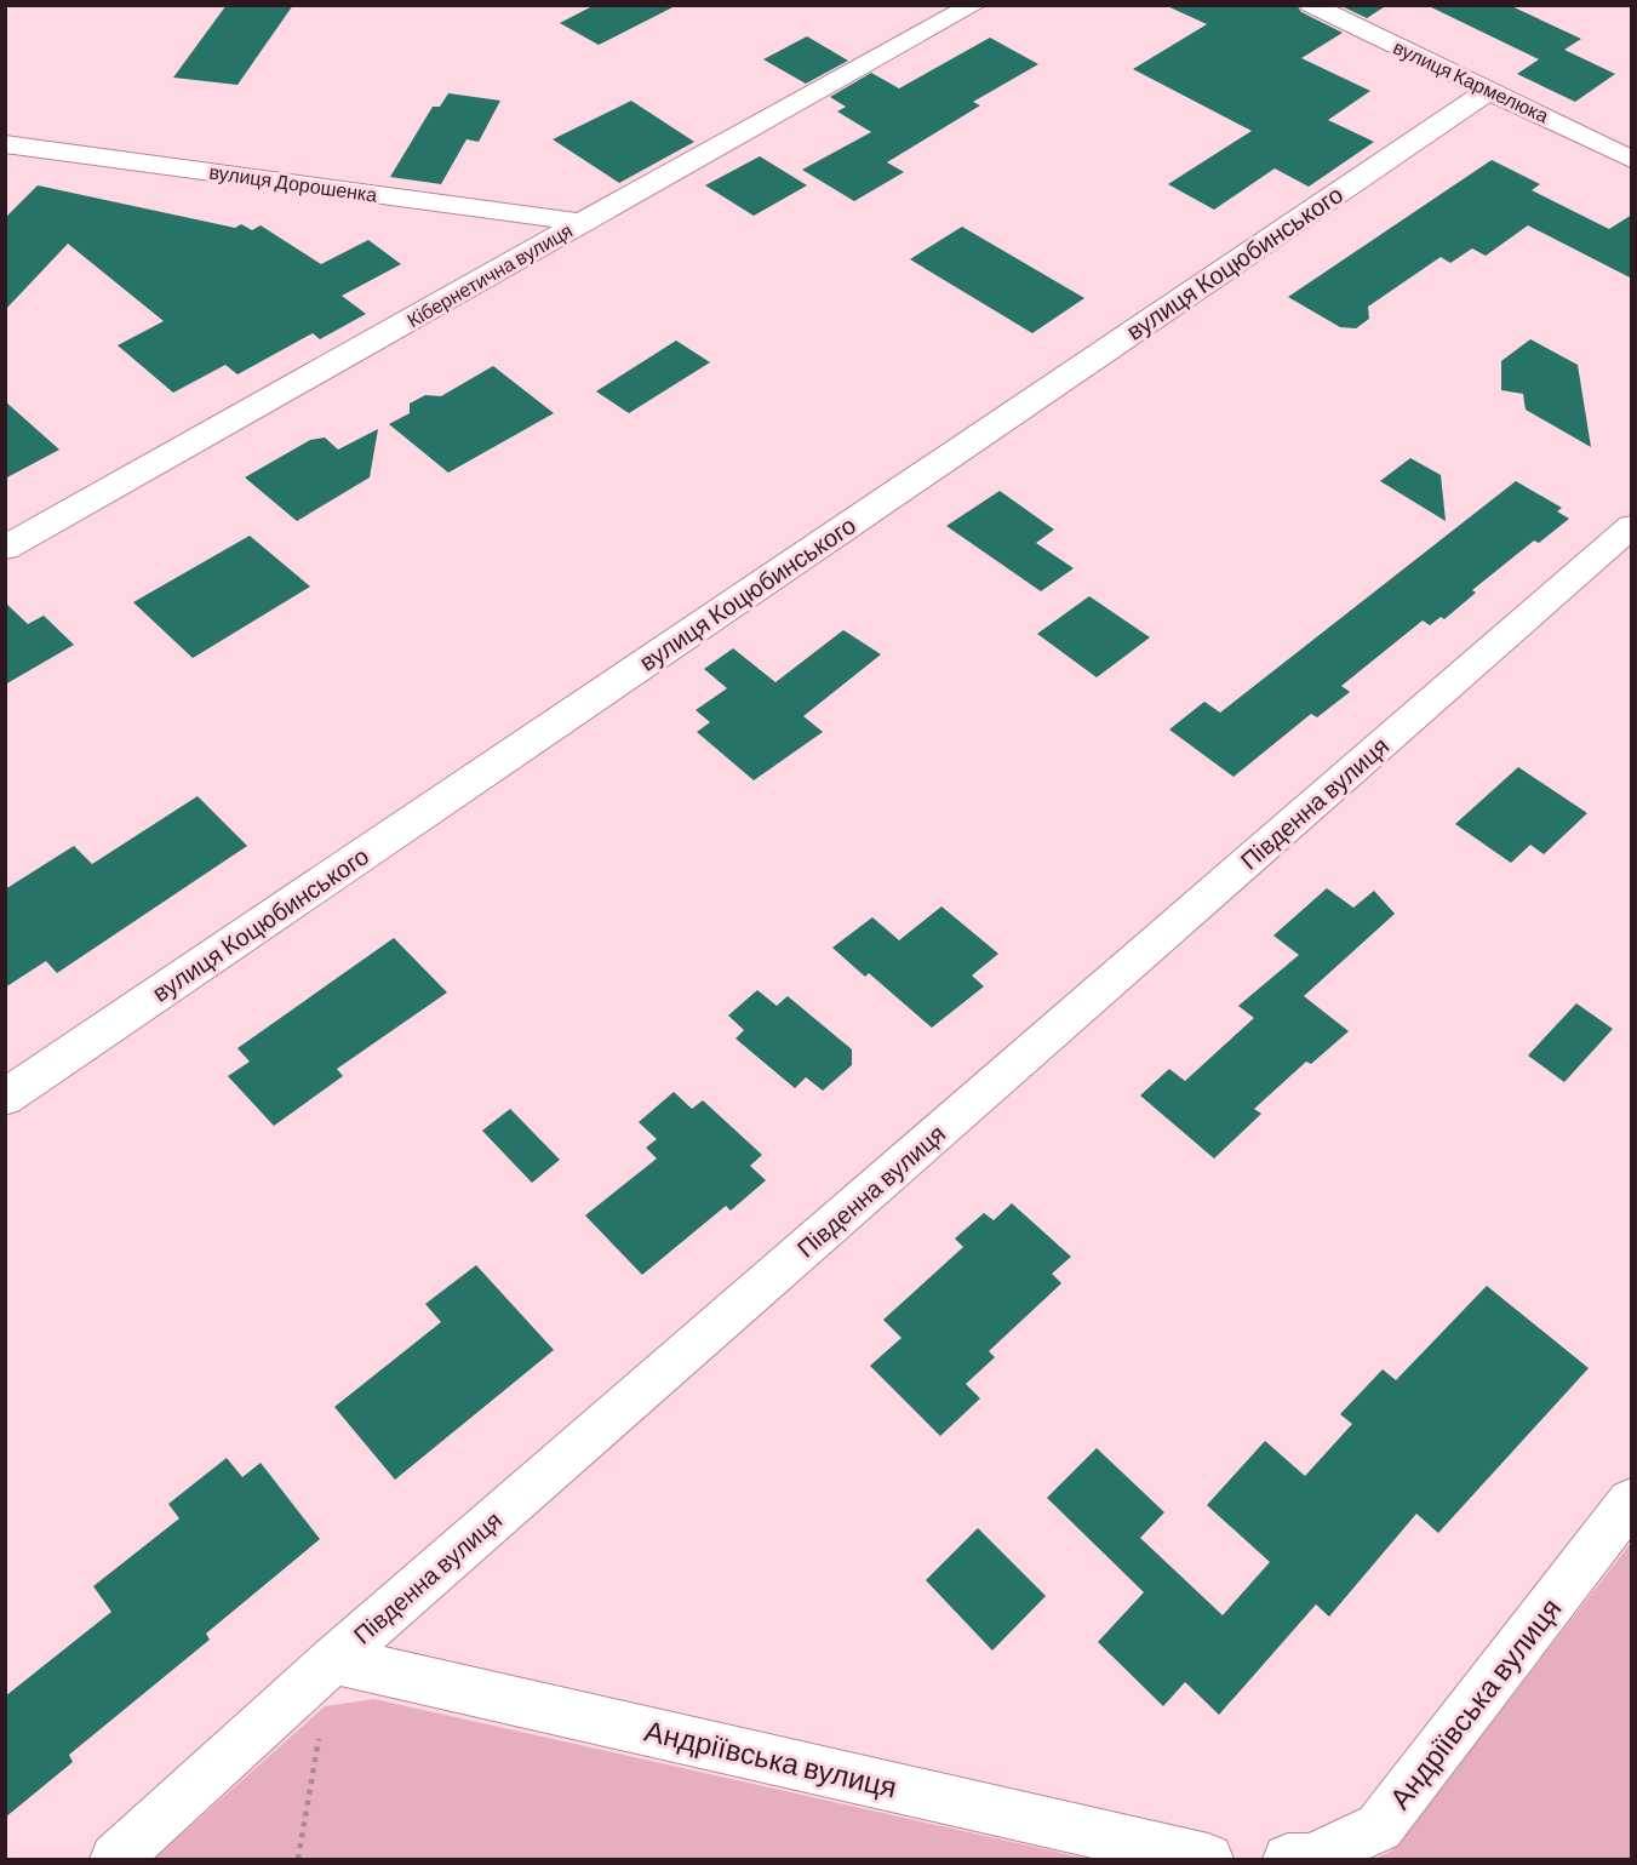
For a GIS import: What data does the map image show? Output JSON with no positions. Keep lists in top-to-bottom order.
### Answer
{
  "streets": {
    "street": [
      "вулиця Кармелюка",
      "вулиця Дорошенка",
      "вулиця Коцюбинського",
      "Кібернетична вулиця",
      "Південна вулиця",
      "Андріївська вулиця"
    ]
  },
  "crossings": [
    ["вулиця Кармелюка", "вулиця Коцюбинського"],
    ["вулиця Дорошенка", "Кібернетична вулиця"],
    ["Південна вулиця", "Андріївська вулиця"]
  ]
}
